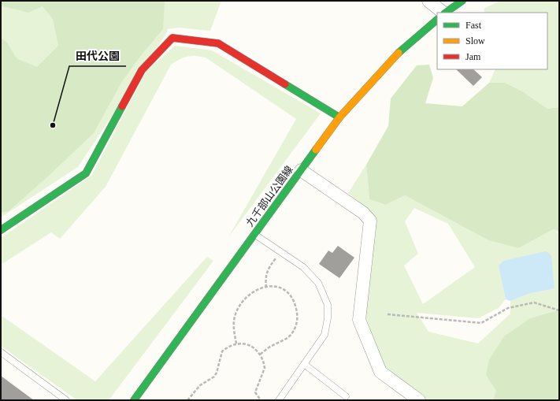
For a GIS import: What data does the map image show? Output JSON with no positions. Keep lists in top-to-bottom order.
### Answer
{
  "streets": {
    "main road": ["九千部山公園線"]
  },
  "places": ["田代公園"],
  "legend": ["Fast", "Slow", "Jam"]
}
